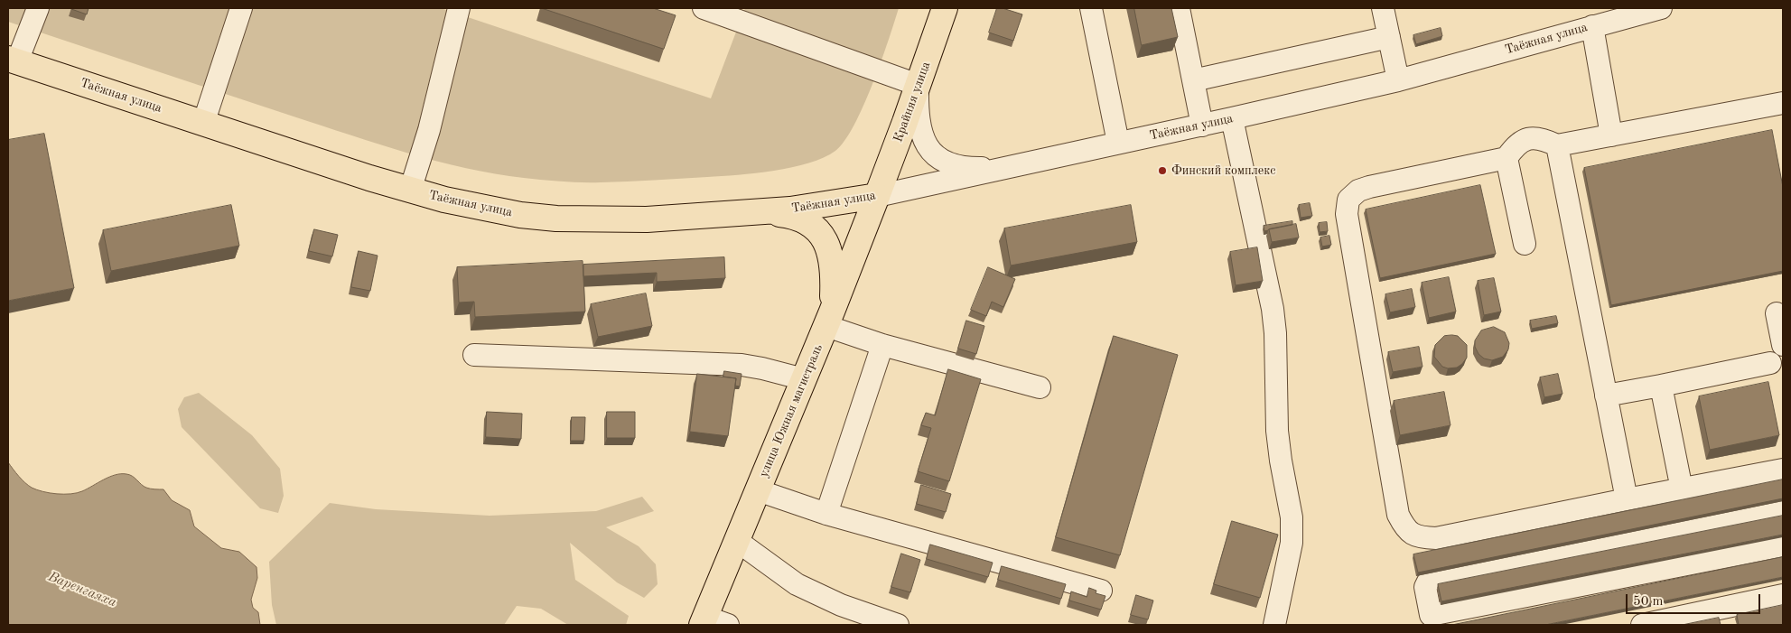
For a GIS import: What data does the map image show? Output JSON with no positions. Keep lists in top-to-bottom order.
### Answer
{
  "streets": {
    "main road": ["Таёжная улица", "Крайняя улица", "улица Южная магистраль"]
  },
  "crossings": [
    ["Таёжная улица", "Крайняя улица"],
    ["Таёжная улица", "улица Южная магистраль"],
    ["Крайняя улица", "улица Южная магистраль"]
  ],
  "water": ["Варенгаяха"],
  "places": ["Финский комплекс"],
  "scale_bar": "50 m"
}
